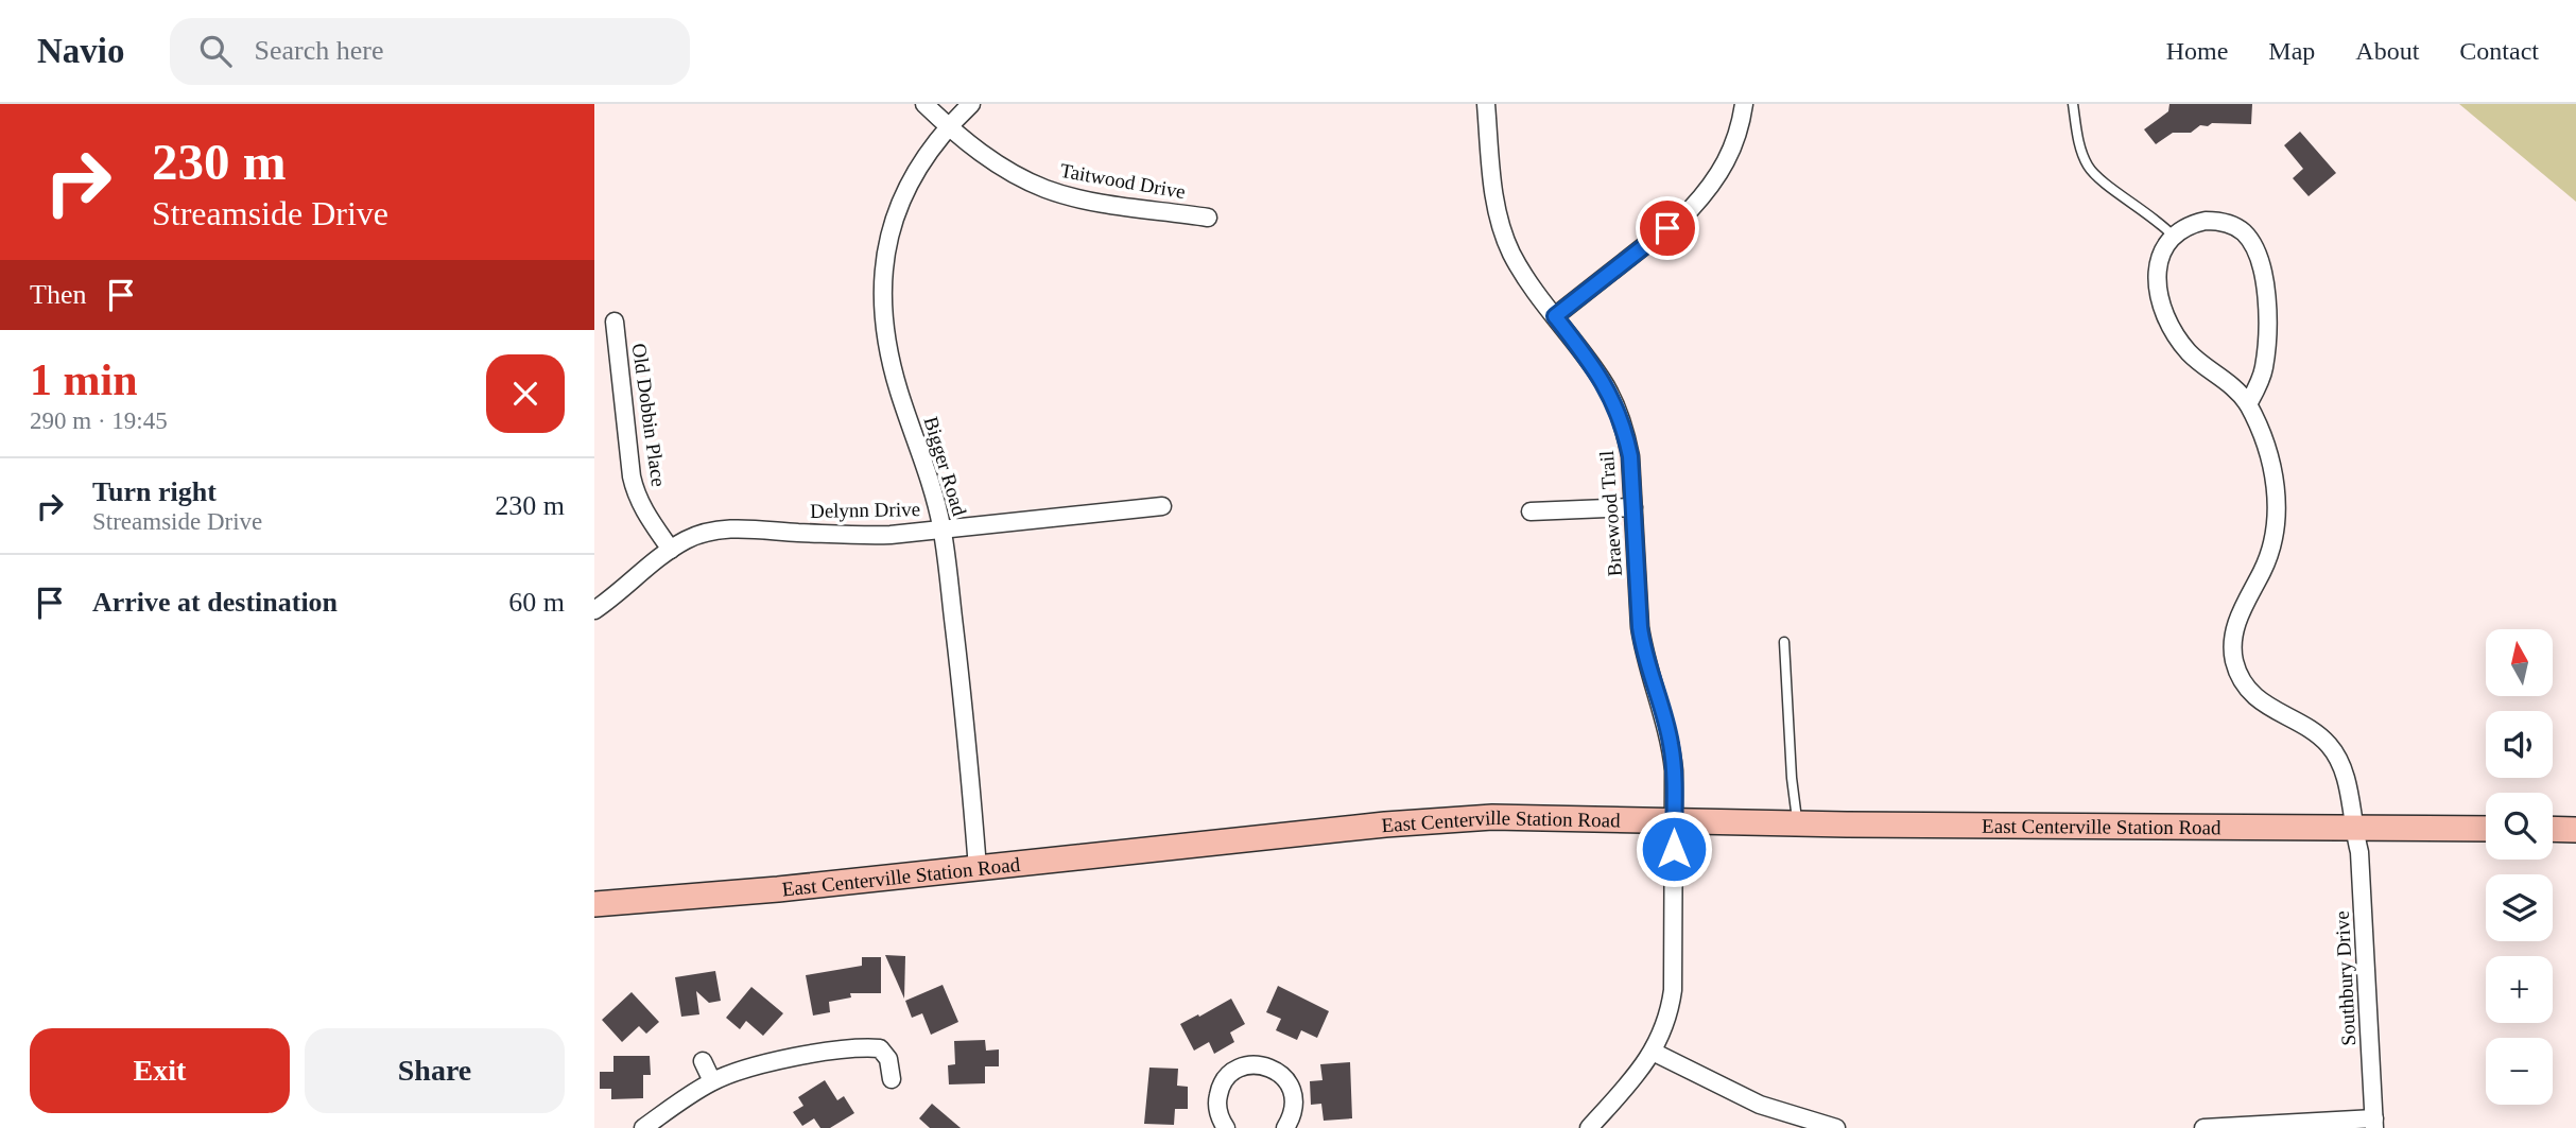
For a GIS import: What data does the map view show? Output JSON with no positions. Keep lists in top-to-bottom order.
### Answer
{
  "streets": {
    "street": [
      "Taitwood Drive",
      "Old Dobbin Place",
      "Bigger Road",
      "Delynn Drive",
      "Braewood Trail",
      "East Centerville Station Road",
      "Southbury Drive"
    ]
  },
  "crossings": [
    ["Taitwood Drive", "Bigger Road"],
    ["Old Dobbin Place", "Delynn Drive"],
    ["Bigger Road", "Delynn Drive"],
    ["Bigger Road", "East Centerville Station Road"],
    ["Braewood Trail", "East Centerville Station Road"],
    ["East Centerville Station Road", "Southbury Drive"]
  ],
  "north": "top",
  "page": {
    "header": "Navio",
    "search": "Search here",
    "nav": [
      "Home",
      "Map",
      "About",
      "Contact"
    ],
    "turn": ["230 m", "Streamside Drive"],
    "then": "Then",
    "heading": ["1 min", "290 m · 19:45"],
    "list": [
      {
        "name": "Turn right",
        "note": "Streamside Drive",
        "value": "230 m"
      },
      {
        "name": "Arrive at destination",
        "value": "60 m"
      }
    ],
    "map_buttons": ["+", "−"],
    "buttons": ["Exit", "Share"]
  }
}
